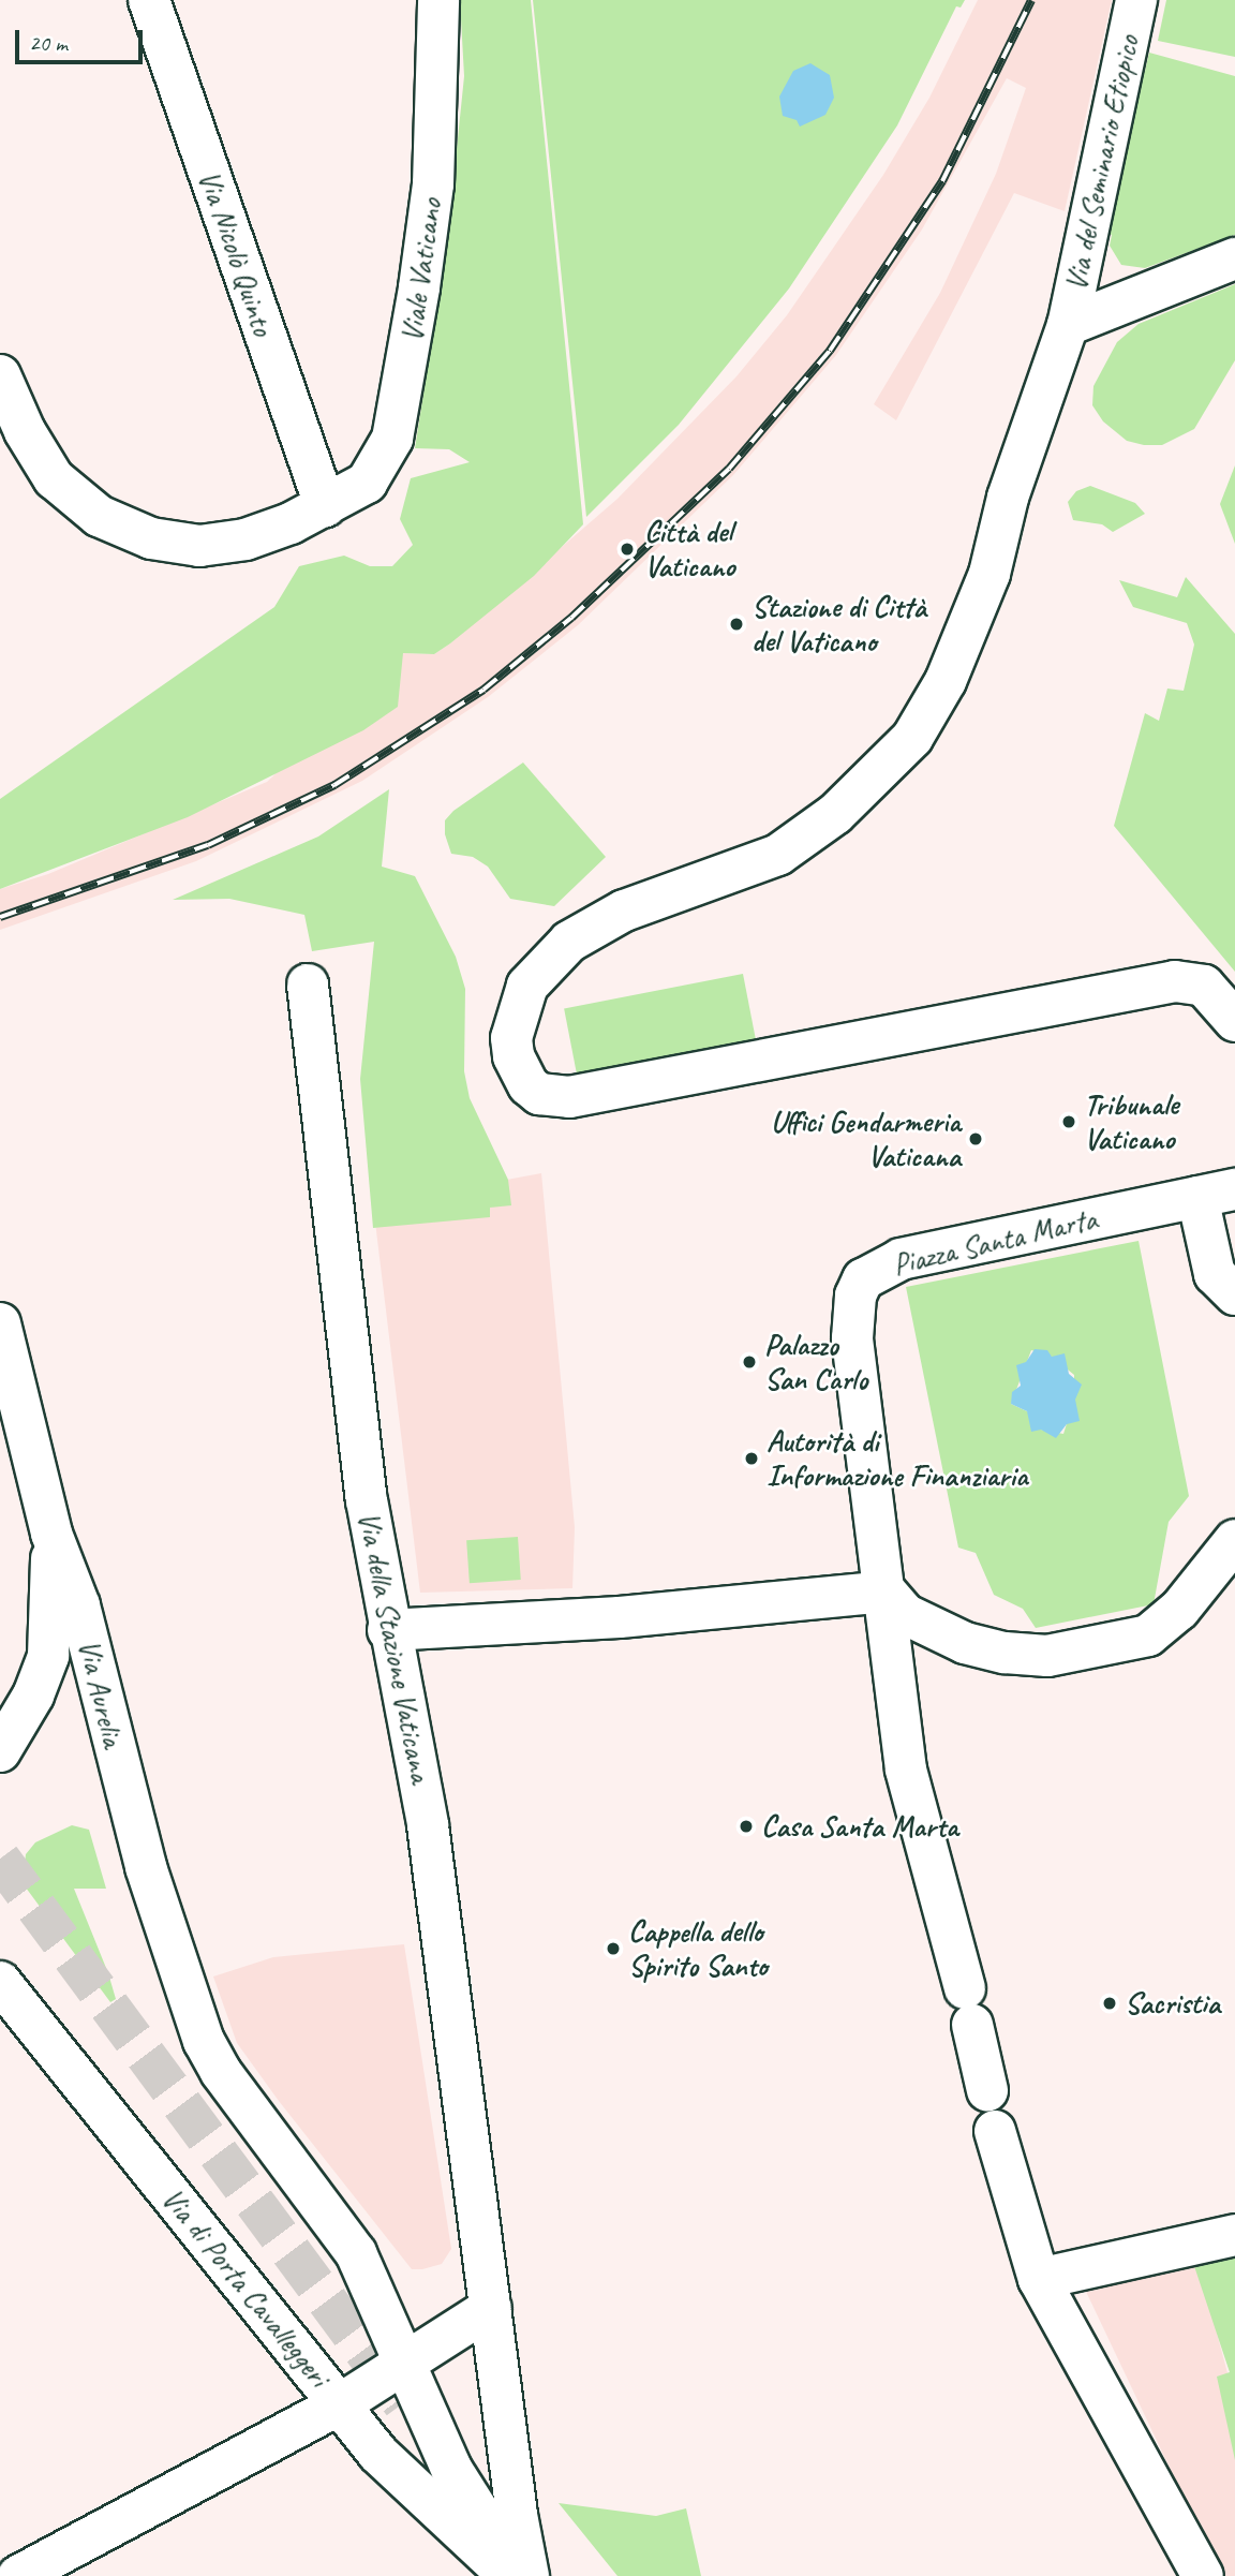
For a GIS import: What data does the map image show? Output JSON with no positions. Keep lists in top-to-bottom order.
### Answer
{
  "streets": {
    "street": [
      "Via del Seminario Etiopico",
      "Via Nicolò Quinto",
      "Viale Vaticano",
      "Piazza Santa Marta",
      "Via della Stazione Vaticana",
      "Via Aurelia",
      "Via di Porta Cavalleggeri"
    ]
  },
  "crossings": [
    ["Via Nicolò Quinto", "Viale Vaticano"]
  ],
  "places": [
    "Città del Vaticano",
    "Stazione di Città del Vaticano",
    "Tribunale Vaticano",
    "Uffici Gendarmeria Vaticana",
    "Palazzo San Carlo",
    "Autorità di Informazione Finanziaria",
    "Casa Santa Marta",
    "Cappella dello Spirito Santo",
    "Sacristia"
  ],
  "scale_bar": "20 m"
}
